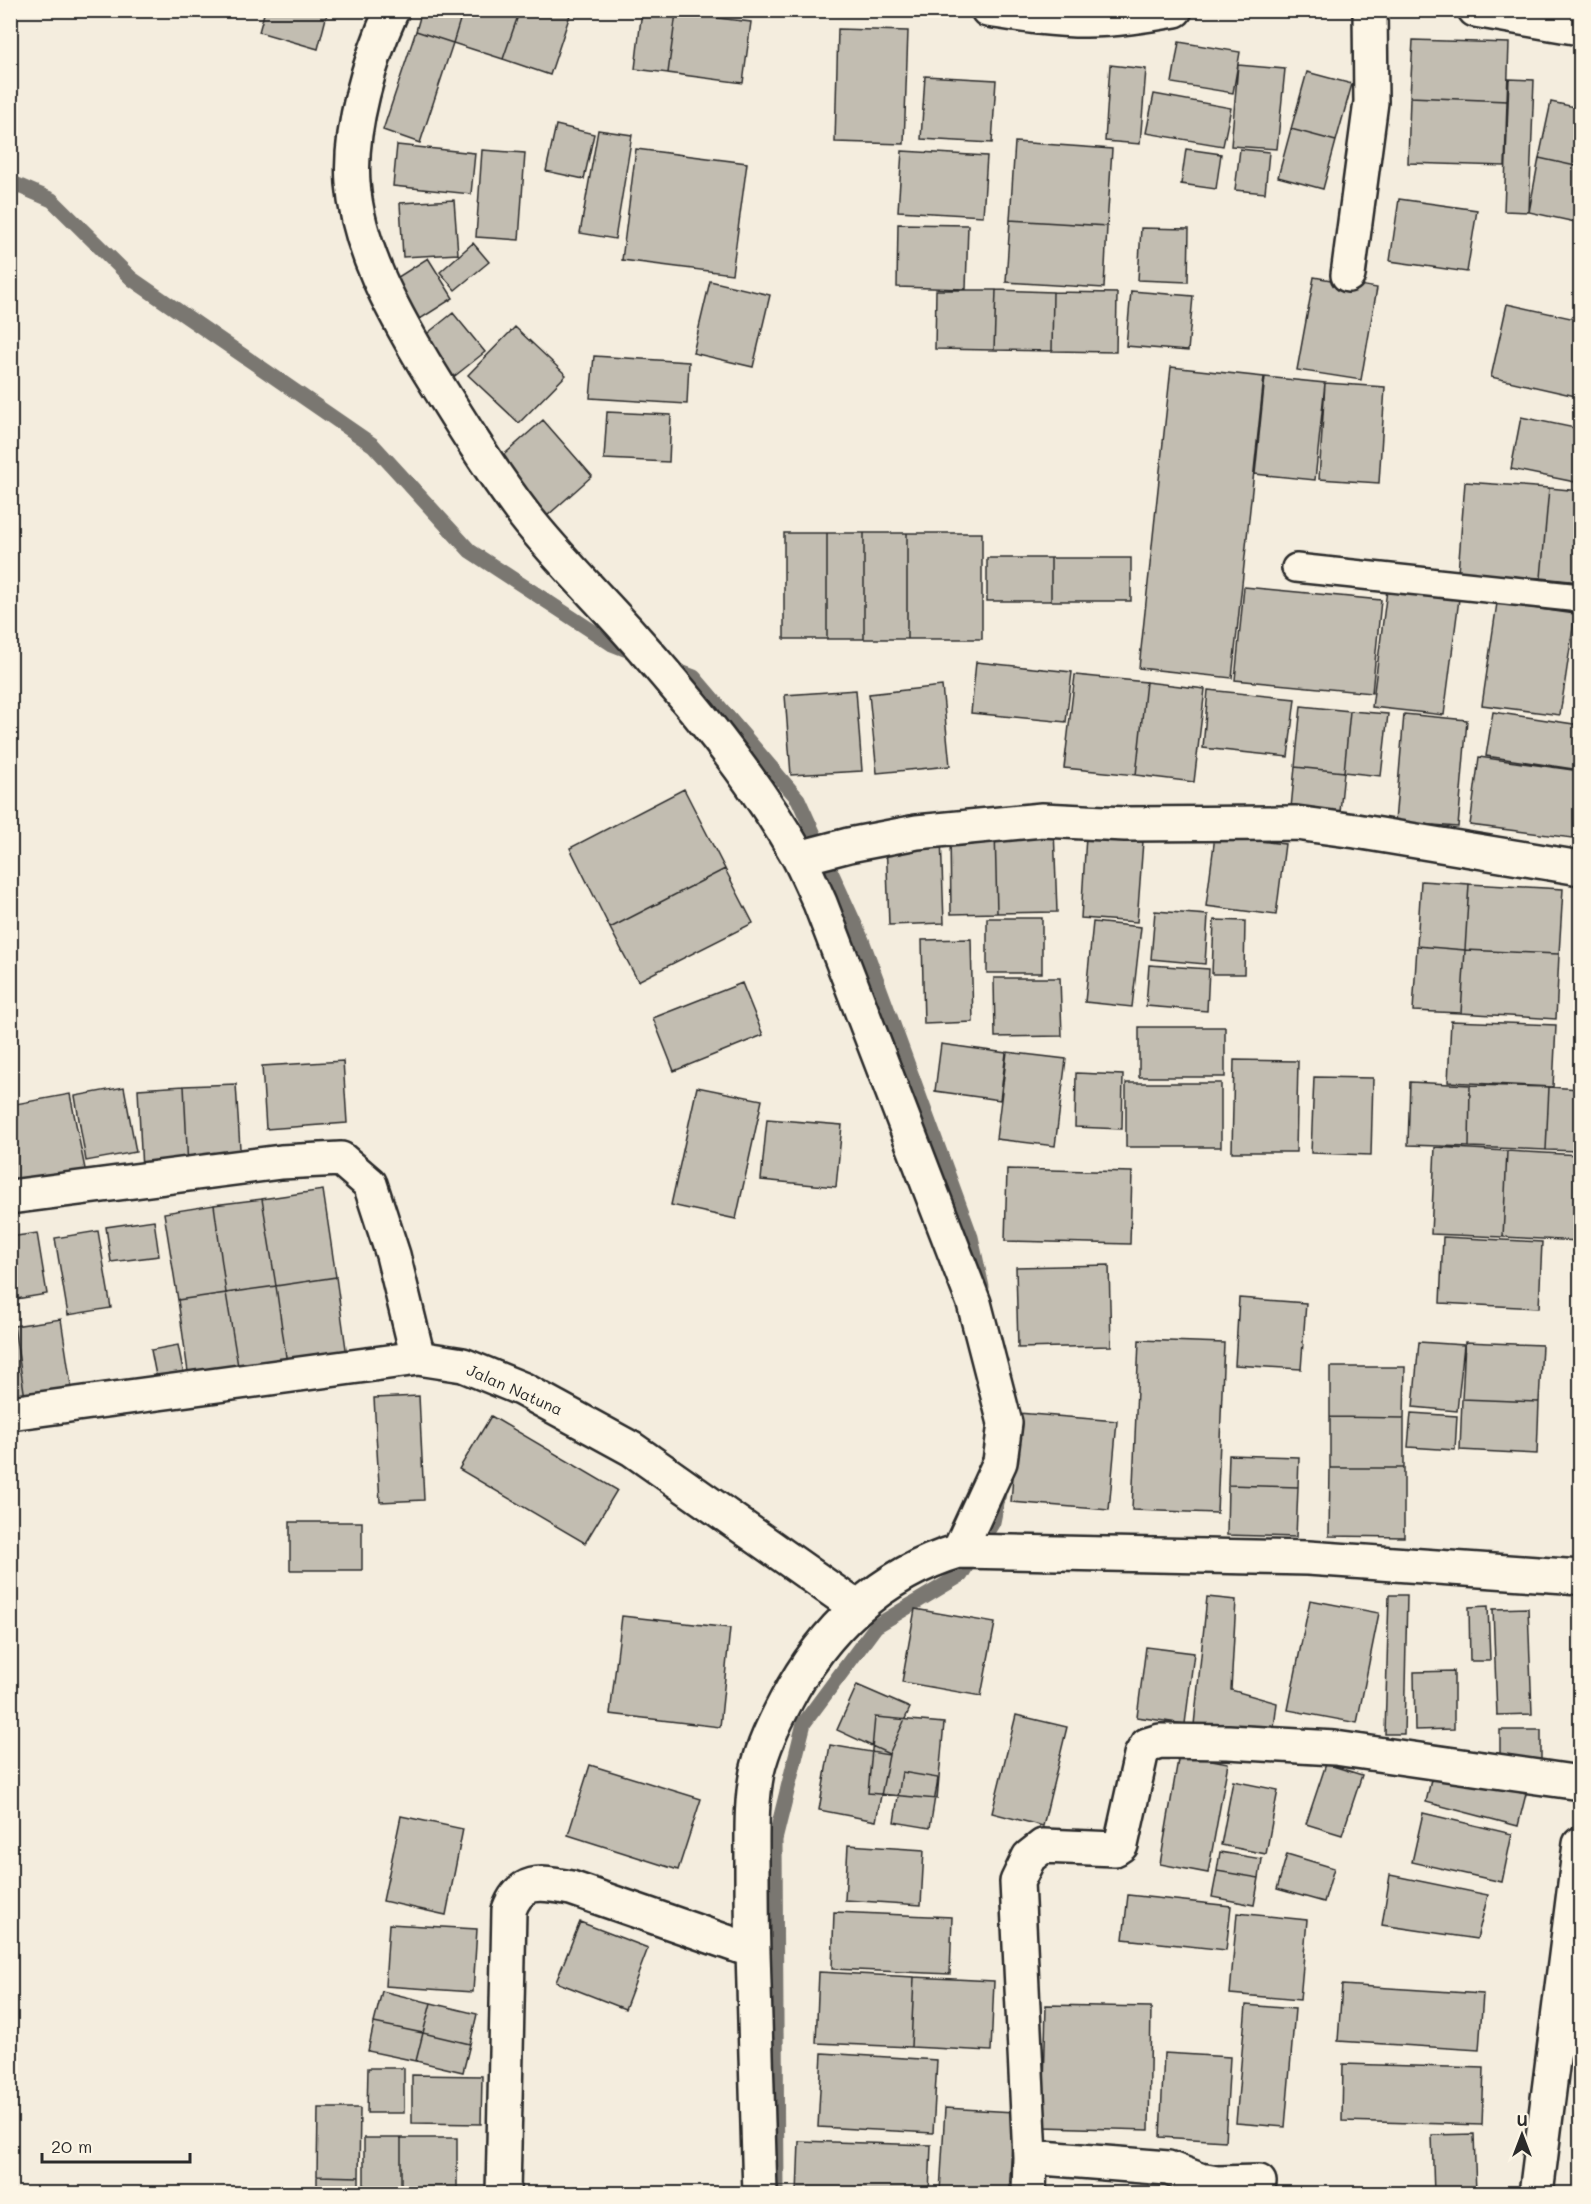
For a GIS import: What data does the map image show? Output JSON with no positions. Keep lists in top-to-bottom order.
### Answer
{
  "streets": {
    "street": ["Jalan Natuna"]
  },
  "scale_bar": "20 m",
  "north": "top"
}
